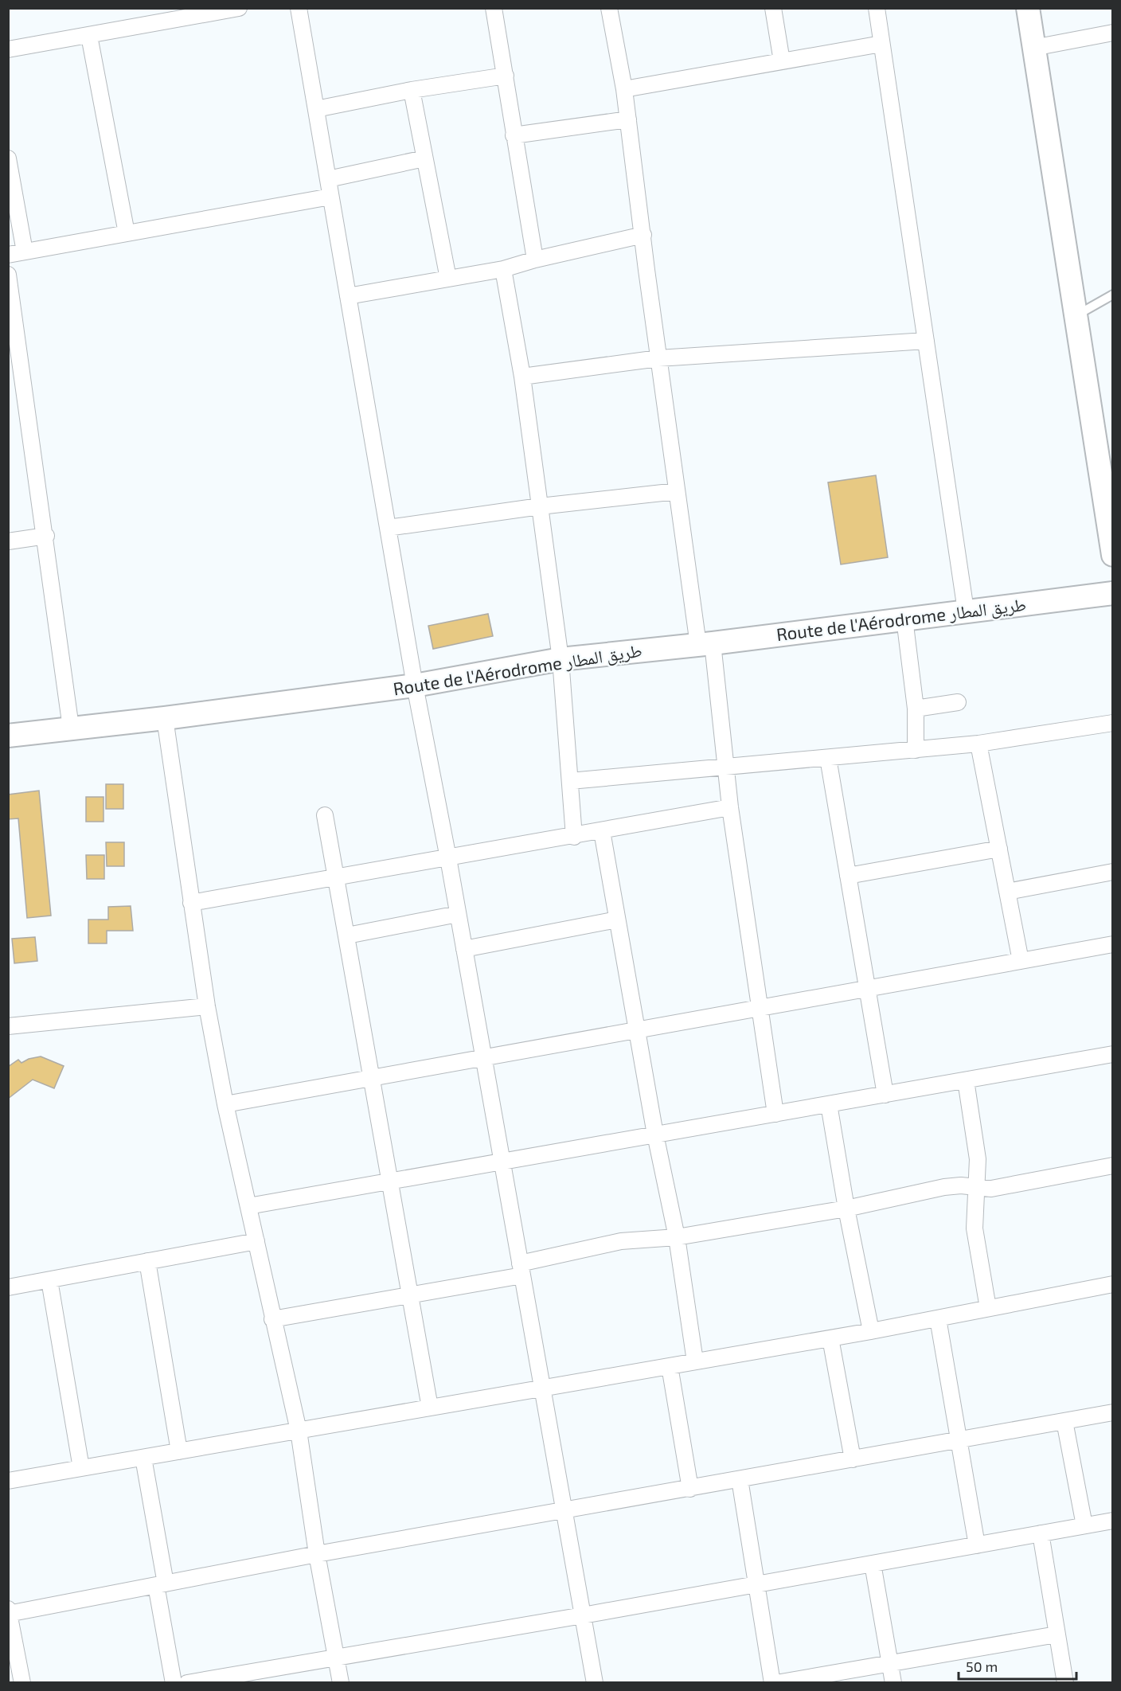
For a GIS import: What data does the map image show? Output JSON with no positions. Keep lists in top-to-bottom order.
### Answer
{
  "streets": {
    "street": ["Route de l'Aérodrome طريق المطار"]
  },
  "scale_bar": "50 m"
}
